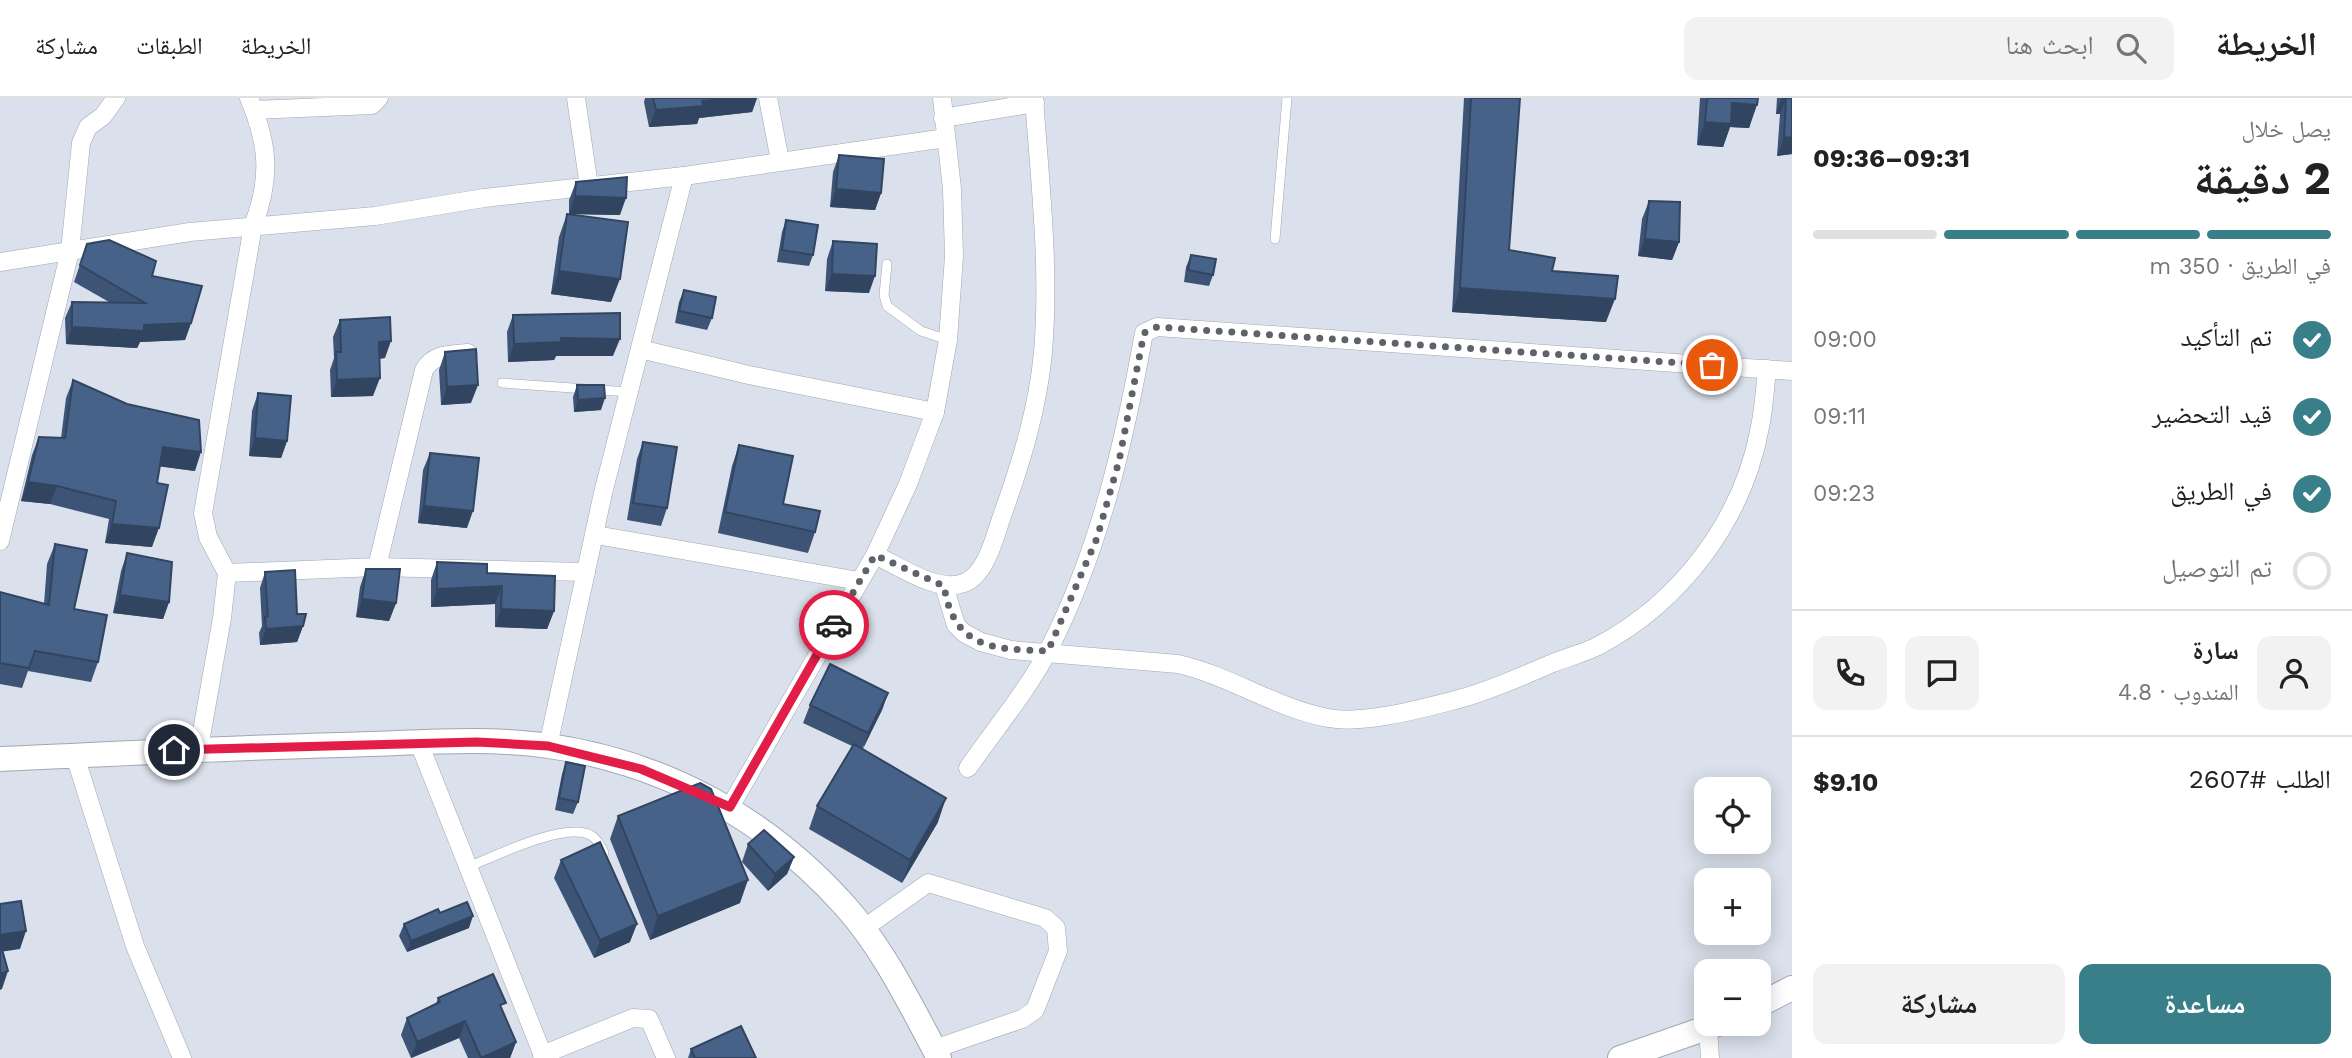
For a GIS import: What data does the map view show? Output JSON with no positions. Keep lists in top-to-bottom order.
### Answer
{
  "page": {
    "header": "الخريطة",
    "search": "ابحث هنا",
    "nav": ["الخريطة", "الطبقات", "مشاركة"],
    "heading": ["2 دقيقة", "يصل خلال", "09:31–09:36"],
    "panel": [
      "سارة",
      "المندوب · 4.8",
      "الطلب #2607",
      "$9.10"
    ],
    "bar": "في الطريق · 350 m",
    "list": [
      ["تم التأكيد", "09:00"],
      ["قيد التحضير", "09:11"],
      ["في الطريق", "09:23"],
      "تم التوصيل"
    ],
    "map_buttons": ["+", "−"],
    "buttons": ["مساعدة", "مشاركة"]
  }
}
